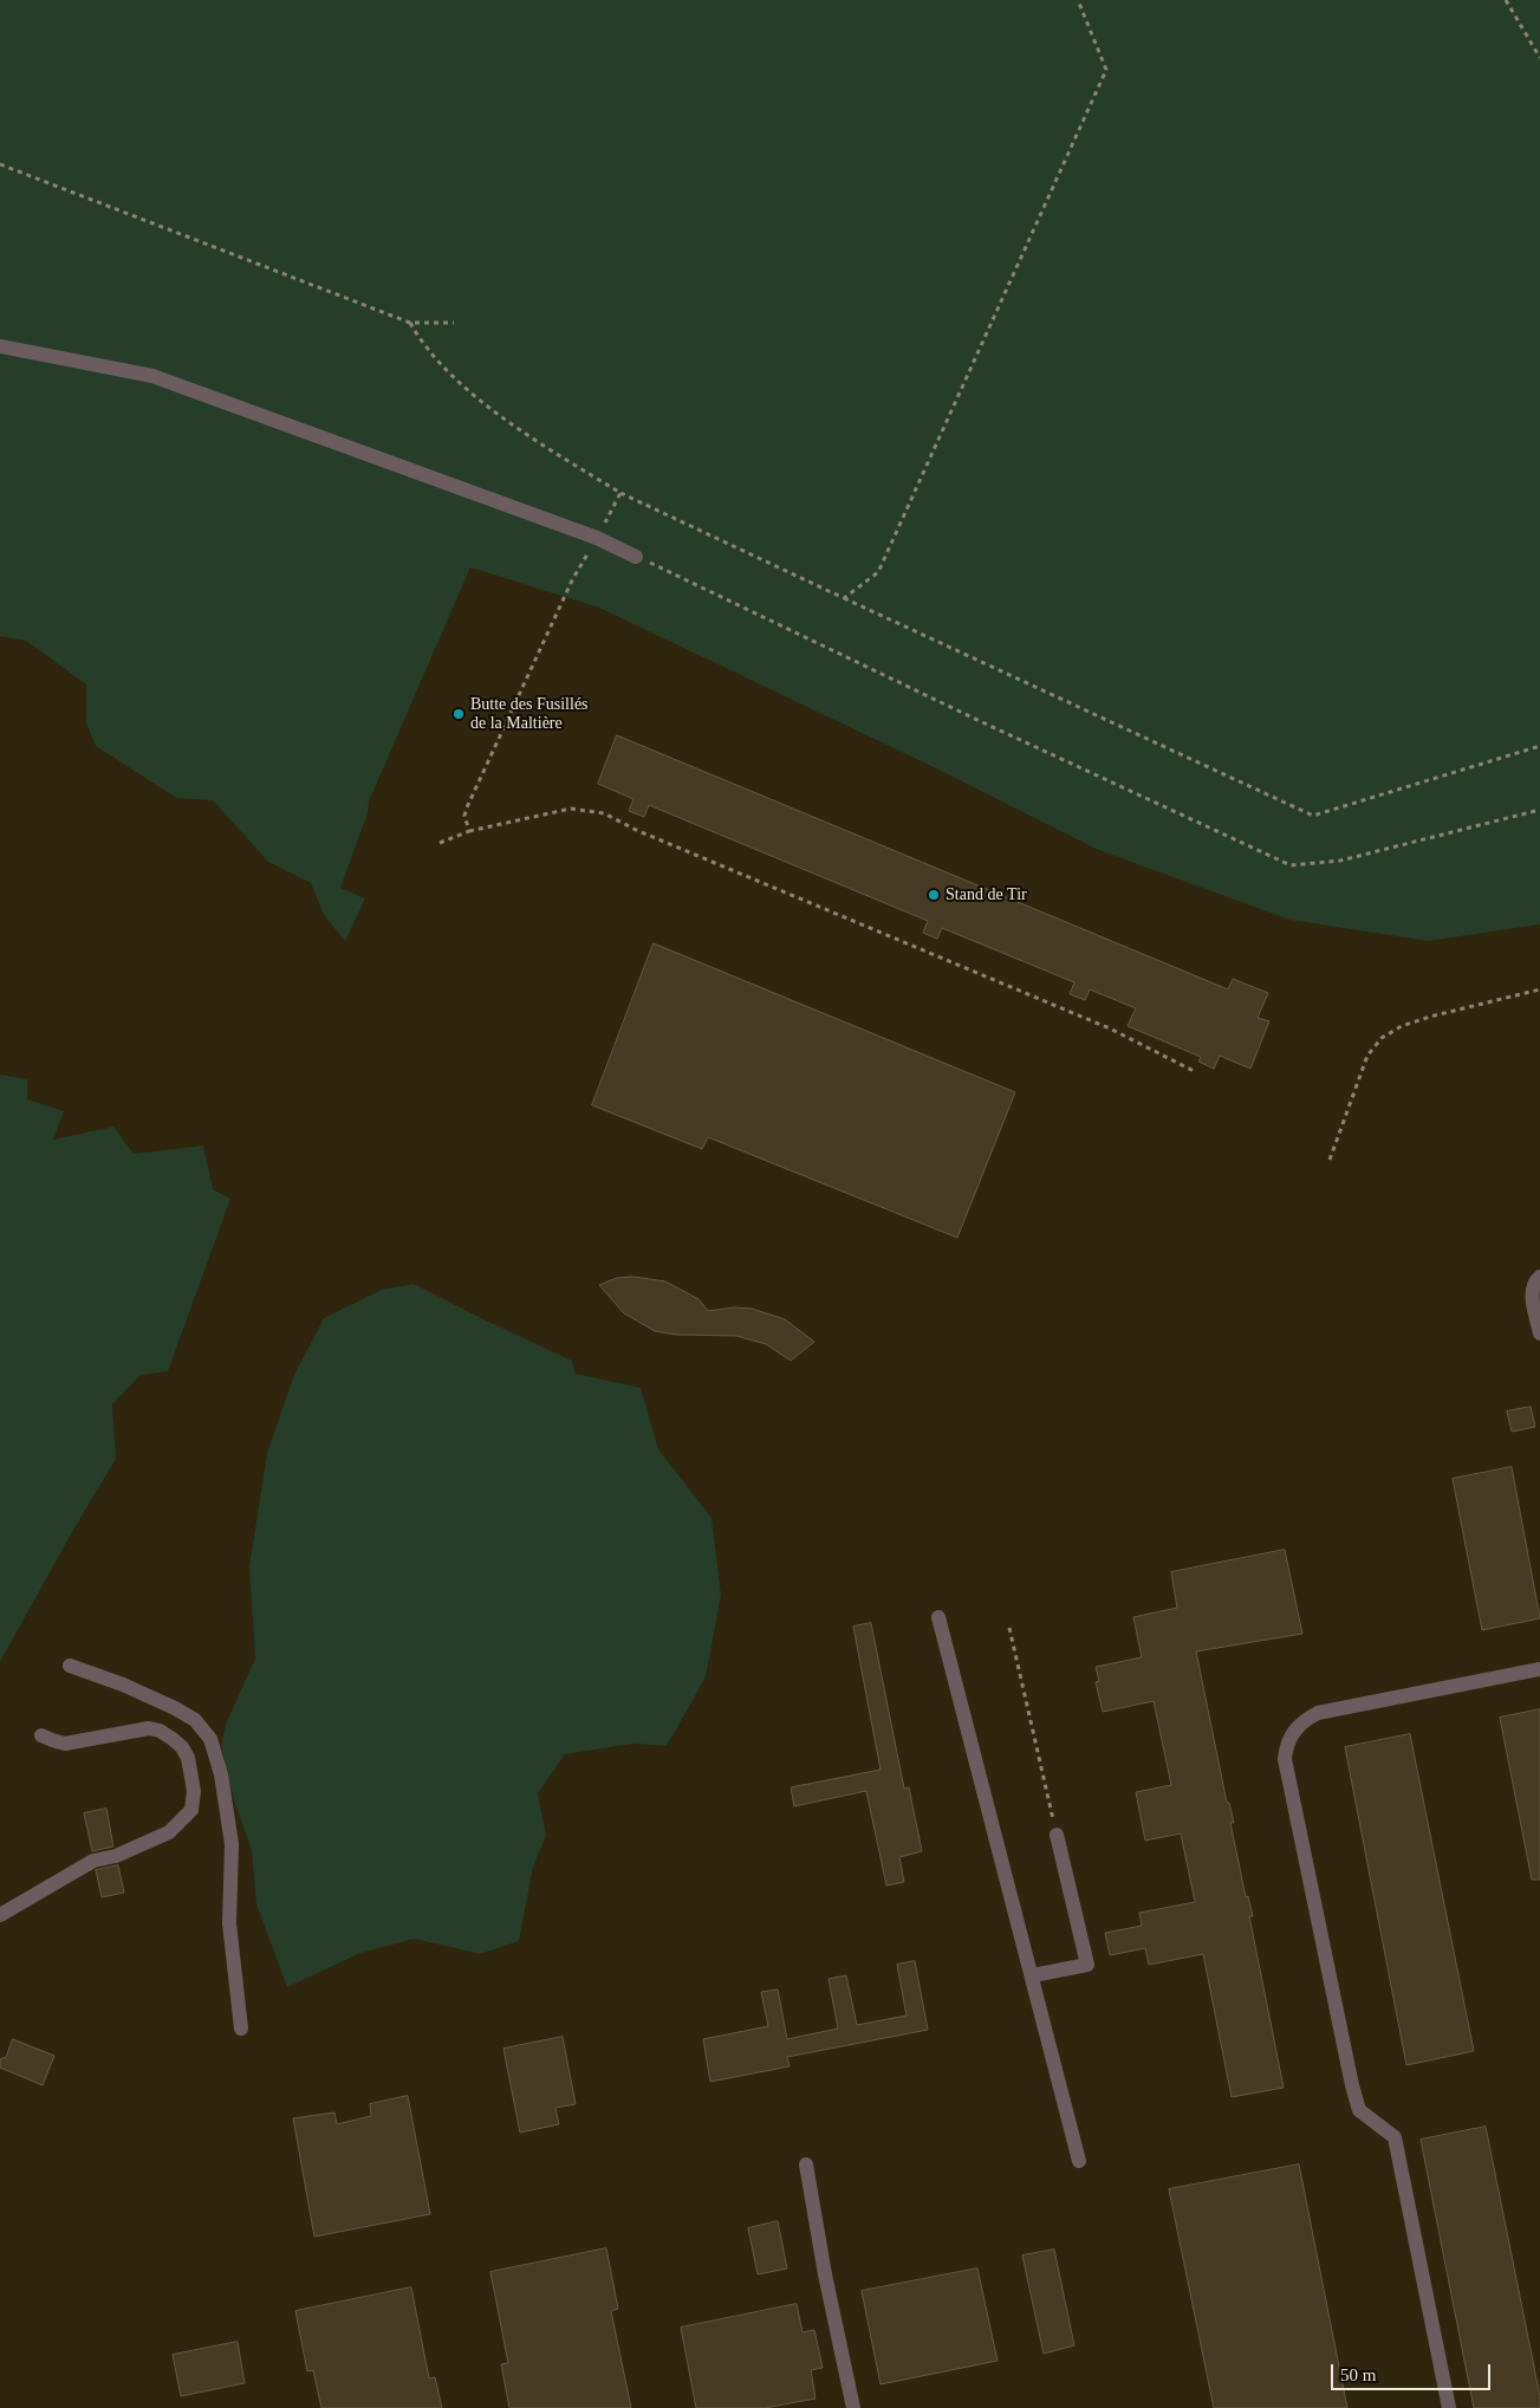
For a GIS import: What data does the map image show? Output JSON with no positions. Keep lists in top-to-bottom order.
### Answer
{
  "places": ["Butte des Fusillés de la Maltière", "Stand de Tir"],
  "scale_bar": "50 m"
}
